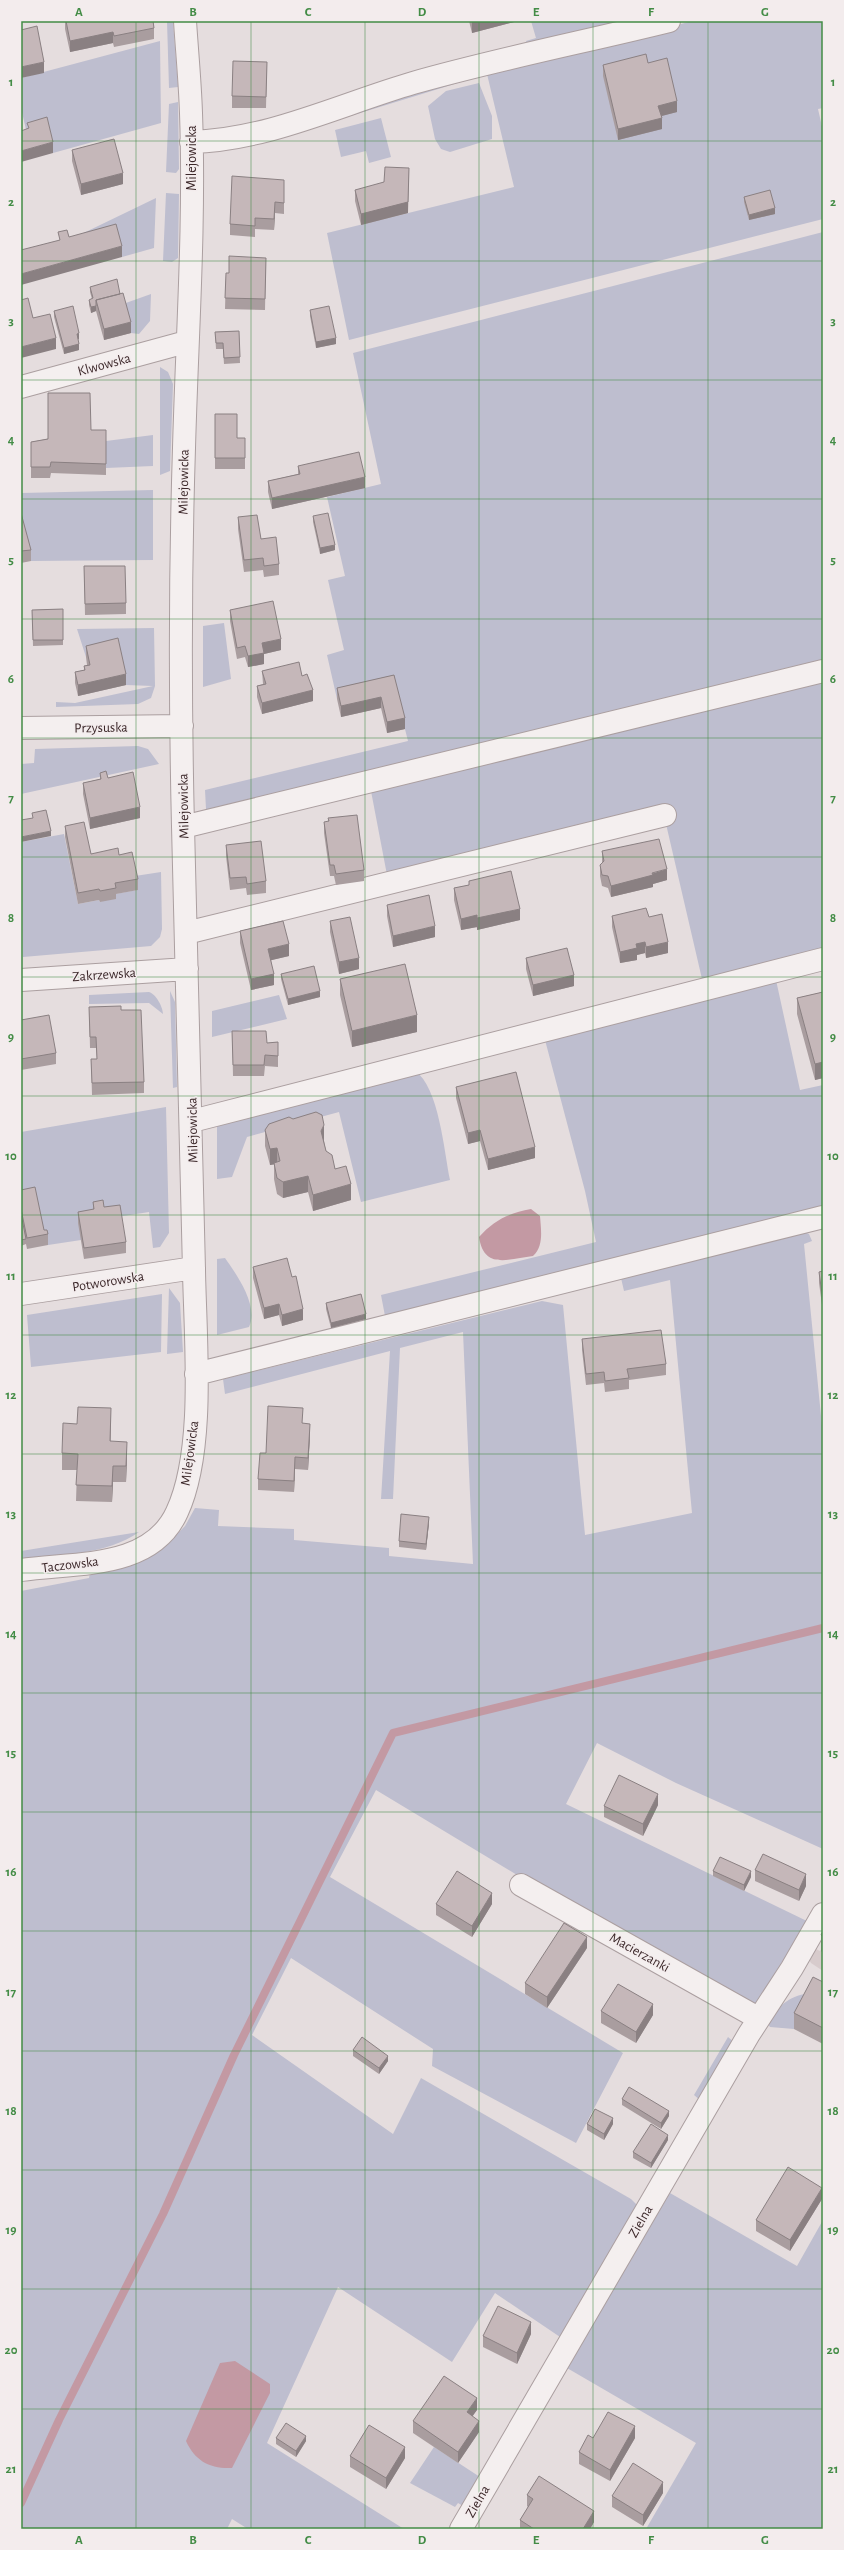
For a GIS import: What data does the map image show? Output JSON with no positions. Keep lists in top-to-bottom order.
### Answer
{
  "streets": {
    "street": [
      "Milejowicka",
      "Klwowska",
      "Przysuska",
      "Zakrzewska",
      "Potworowska",
      "Taczowska",
      "Macierzanki",
      "Zielna"
    ]
  },
  "crossings": [
    ["Milejowicka", "Klwowska"],
    ["Milejowicka", "Przysuska"],
    ["Milejowicka", "Zakrzewska"],
    ["Milejowicka", "Potworowska"],
    ["Milejowicka", "Taczowska"],
    ["Macierzanki", "Zielna"]
  ],
  "grid": {
    "columns": [
      "A",
      "B",
      "C",
      "D",
      "E",
      "F",
      "G"
    ],
    "rows": [
      "1",
      "2",
      "3",
      "4",
      "5",
      "6",
      "7",
      "8",
      "9",
      "10",
      "11",
      "12",
      "13",
      "14",
      "15",
      "16",
      "17",
      "18",
      "19",
      "20",
      "21"
    ]
  }
}
